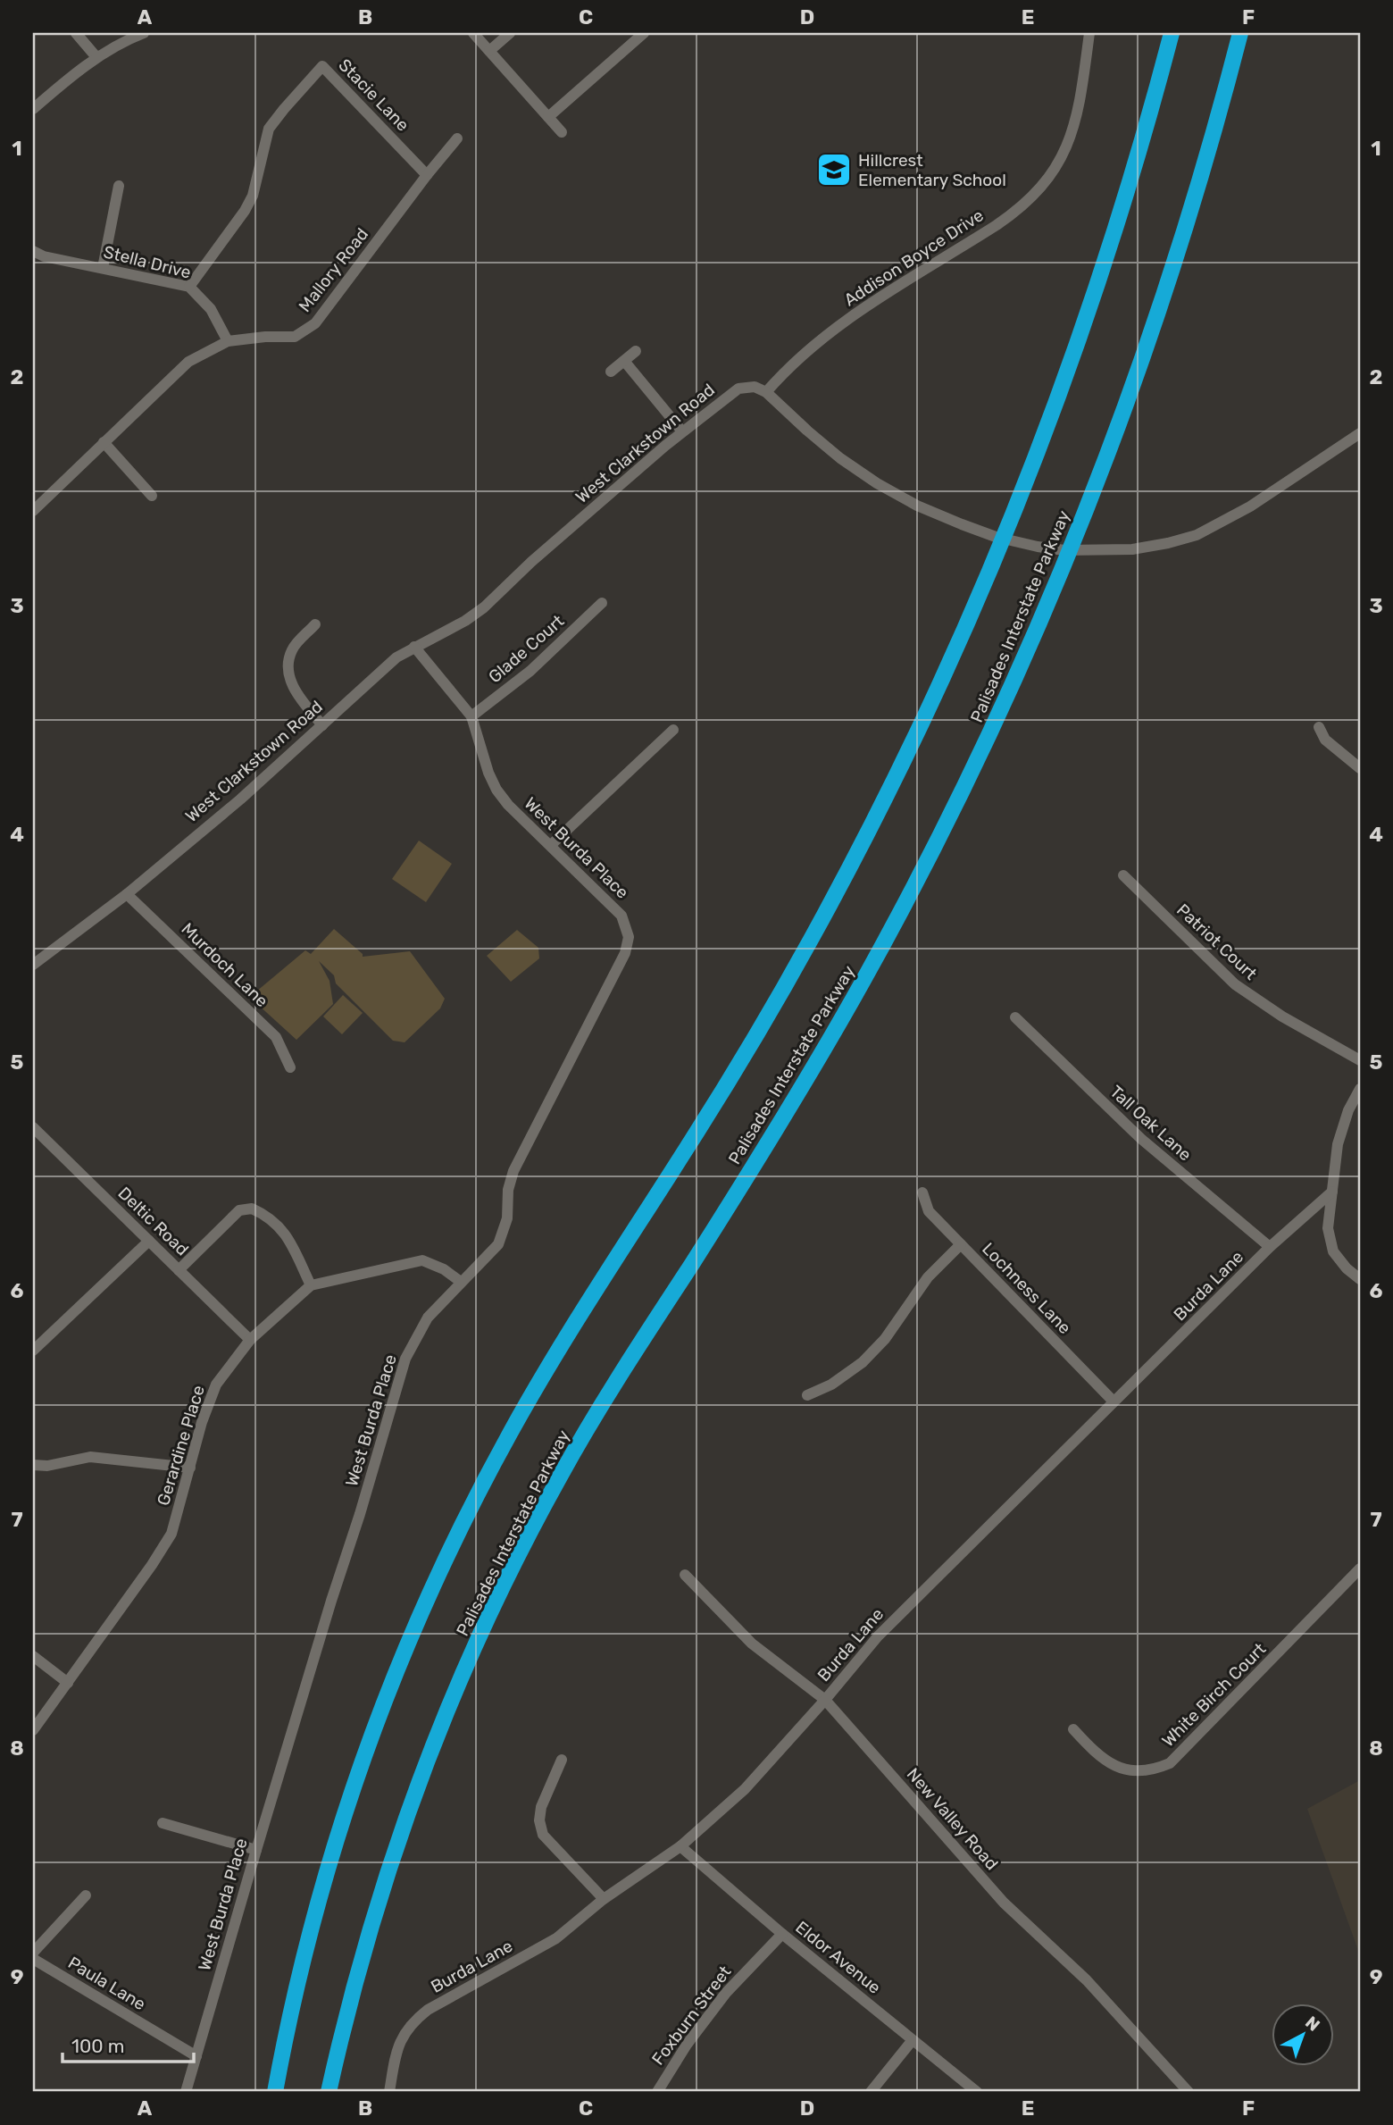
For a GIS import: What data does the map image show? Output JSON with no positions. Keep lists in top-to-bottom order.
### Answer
{
  "streets": {
    "highway": ["Palisades Interstate Parkway"],
    "street": [
      "Stacie Lane",
      "Addison Boyce Drive",
      "Stella Drive",
      "Mallory Road",
      "West Clarkstown Road",
      "Glade Court",
      "West Burda Place",
      "Patriot Court",
      "Murdoch Lane",
      "Tall Oak Lane",
      "Deltic Road",
      "Burda Lane",
      "Lochness Lane",
      "Gerardine Place",
      "White Birch Court",
      "New Valley Road",
      "Eldor Avenue",
      "Paula Lane",
      "Foxburn Street"
    ]
  },
  "crossings": [
    ["Stacie Lane", "Stella Drive"],
    ["Stacie Lane", "Mallory Road"],
    ["Addison Boyce Drive", "West Clarkstown Road"],
    ["Stella Drive", "Mallory Road"],
    ["West Clarkstown Road", "West Burda Place"],
    ["West Clarkstown Road", "Murdoch Lane"],
    ["Glade Court", "West Burda Place"],
    ["West Burda Place", "Gerardine Place"],
    ["West Burda Place", "Paula Lane"],
    ["Tall Oak Lane", "Burda Lane"],
    ["Deltic Road", "Gerardine Place"],
    ["Burda Lane", "Lochness Lane"],
    ["Burda Lane", "New Valley Road"],
    ["Burda Lane", "Eldor Avenue"],
    ["Eldor Avenue", "Foxburn Street"]
  ],
  "places": {
    "school or university": ["Hillcrest Elementary School"]
  },
  "scale_bar": "100 m",
  "north": "top right",
  "grid": {
    "columns": [
      "A",
      "B",
      "C",
      "D",
      "E",
      "F"
    ],
    "rows": [
      "1",
      "2",
      "3",
      "4",
      "5",
      "6",
      "7",
      "8",
      "9"
    ]
  }
}
